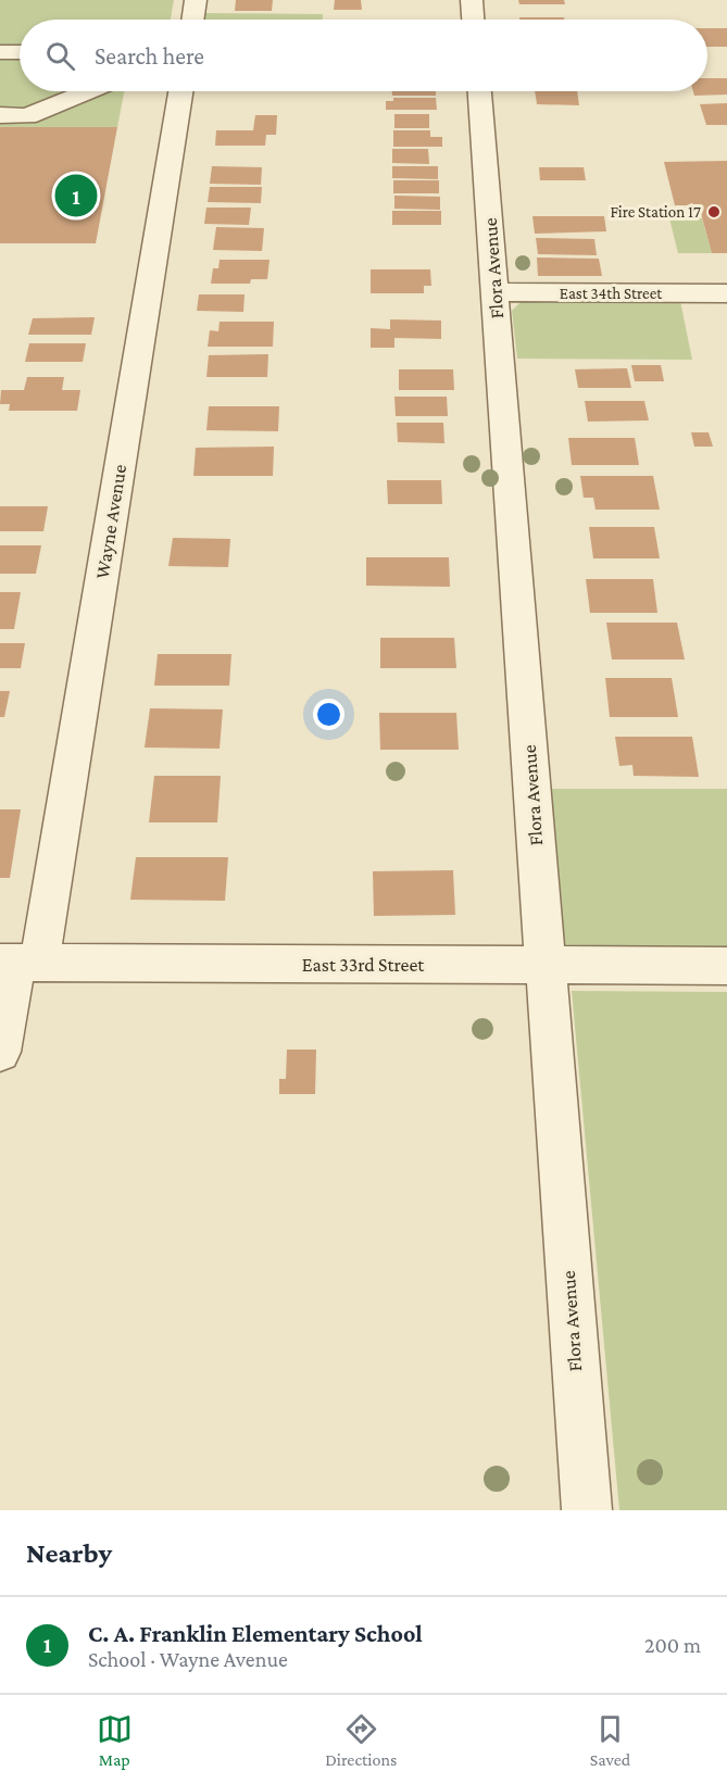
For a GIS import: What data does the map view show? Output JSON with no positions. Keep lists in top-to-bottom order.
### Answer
{
  "streets": {
    "street": [
      "Flora Avenue",
      "East 34th Street",
      "Wayne Avenue",
      "East 33rd Street"
    ]
  },
  "crossings": [
    ["Flora Avenue", "East 34th Street"],
    ["Flora Avenue", "East 33rd Street"],
    ["Wayne Avenue", "East 33rd Street"]
  ],
  "places": ["Fire Station 17"],
  "page": {
    "search": "Search here",
    "pins": "1",
    "heading": "Nearby",
    "list": [
      {
        "mark": "1",
        "name": "C. A. Franklin Elementary School",
        "note": "School · Wayne Avenue",
        "value": "200 m"
      }
    ],
    "nav": ["Map", "Directions", "Saved"]
  }
}
